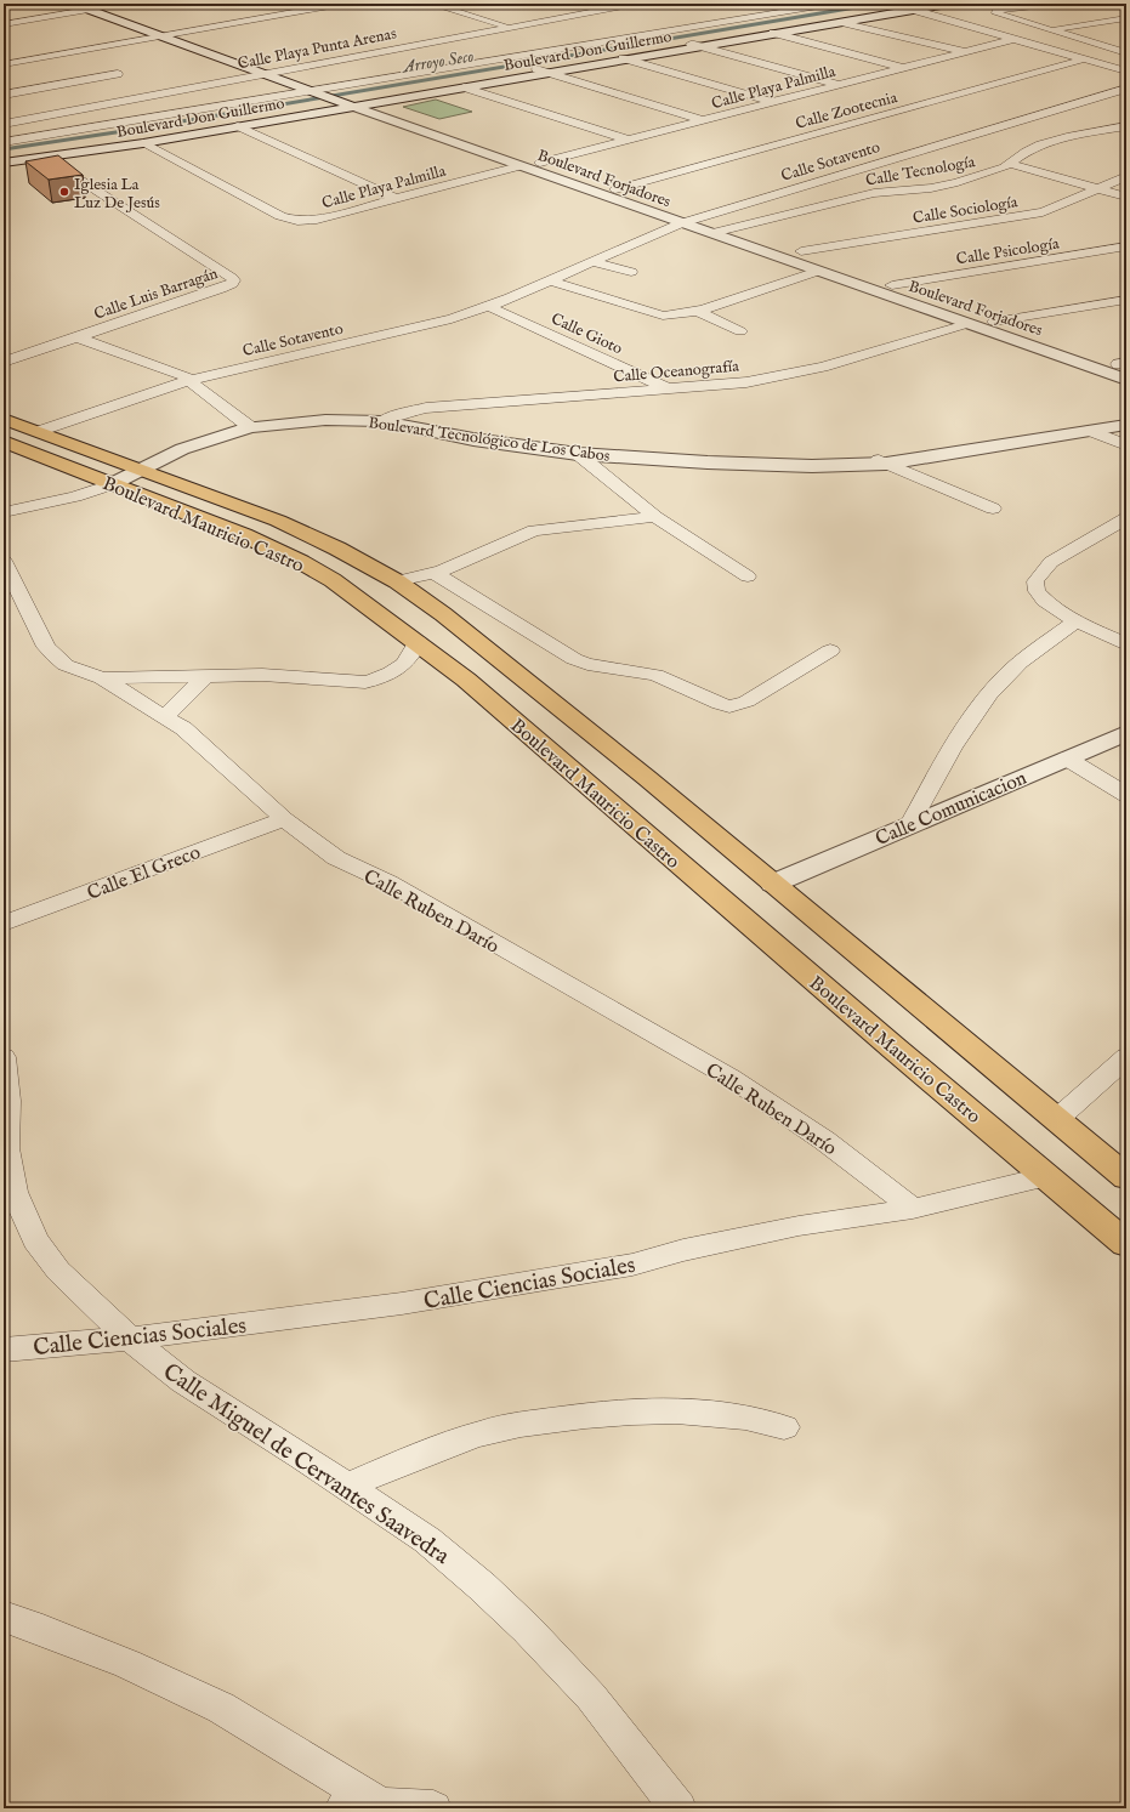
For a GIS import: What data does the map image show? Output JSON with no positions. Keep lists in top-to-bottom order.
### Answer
{
  "streets": {
    "main road": [
      "Boulevard Don Guillermo",
      "Boulevard Forjadores",
      "Boulevard Tecnológico de Los Cabos",
      "Boulevard Mauricio Castro",
      "Calle Comunicacion"
    ],
    "street": [
      "Calle Playa Punta Arenas",
      "Calle Playa Palmilla",
      "Calle Zootecnia",
      "Calle Sotavento",
      "Calle Tecnología",
      "Calle Sociología",
      "Calle Psicología",
      "Calle Luis Barragán",
      "Calle Gioto",
      "Calle Oceanografía",
      "Calle El Greco",
      "Calle Ruben Darío",
      "Calle Ciencias Sociales",
      "Calle Miguel de Cervantes Saavedra"
    ]
  },
  "crossings": [
    ["Calle Playa Punta Arenas", "Boulevard Forjadores"],
    ["Boulevard Don Guillermo", "Calle Playa Palmilla"],
    ["Boulevard Don Guillermo", "Boulevard Forjadores"],
    ["Boulevard Don Guillermo", "Calle Luis Barragán"],
    ["Calle Playa Palmilla", "Boulevard Forjadores"],
    ["Calle Zootecnia", "Boulevard Forjadores"],
    ["Calle Sotavento", "Boulevard Forjadores"],
    ["Calle Sotavento", "Calle Gioto"],
    ["Calle Sotavento", "Boulevard Mauricio Castro"],
    ["Calle Tecnología", "Boulevard Forjadores"],
    ["Boulevard Forjadores", "Calle Sociología"],
    ["Boulevard Forjadores", "Calle Psicología"],
    ["Boulevard Forjadores", "Calle Oceanografía"],
    ["Calle Gioto", "Calle Oceanografía"],
    ["Calle Oceanografía", "Boulevard Tecnológico de Los Cabos"],
    ["Boulevard Tecnológico de Los Cabos", "Boulevard Mauricio Castro"],
    ["Boulevard Mauricio Castro", "Calle Comunicacion"],
    ["Boulevard Mauricio Castro", "Calle Ciencias Sociales"],
    ["Calle El Greco", "Calle Ruben Darío"],
    ["Calle Ruben Darío", "Calle Ciencias Sociales"],
    ["Calle Ciencias Sociales", "Calle Miguel de Cervantes Saavedra"]
  ],
  "water": ["Arroyo Seco"],
  "places": ["Iglesia La Luz De Jesús"]
}
